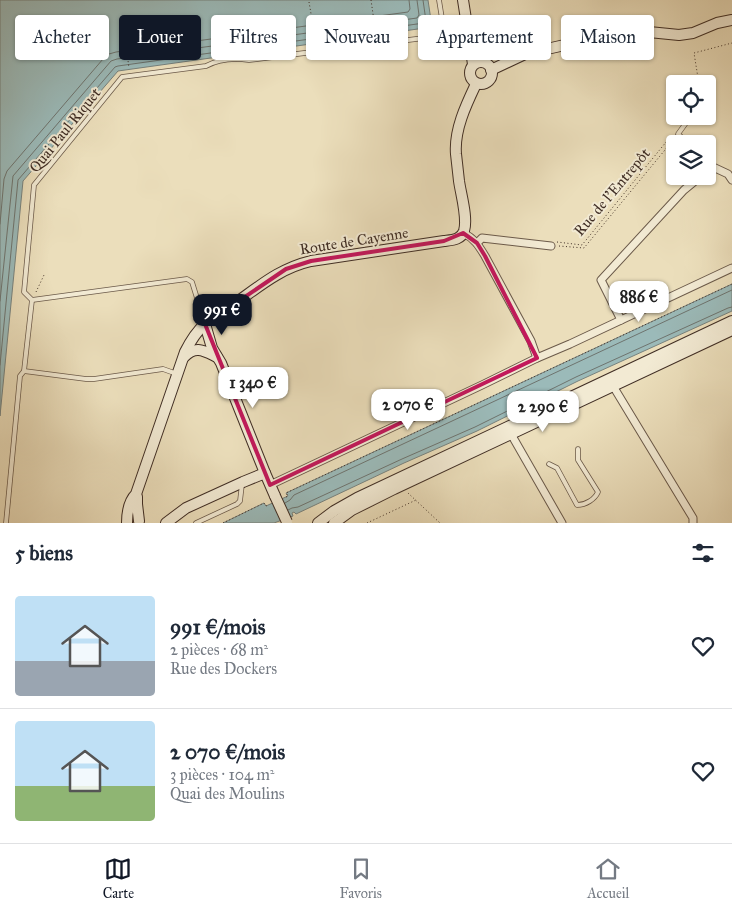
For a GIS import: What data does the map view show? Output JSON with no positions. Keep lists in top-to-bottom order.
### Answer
{
  "streets": {
    "street": ["Route de Cayenne"],
    "lane": ["Quai Paul Riquet"],
    "path": ["Rue de l'Entrepôt"]
  },
  "page": {
    "chip": [
      "Acheter",
      "Louer",
      "Filtres",
      "Nouveau",
      "Appartement",
      "Maison"
    ],
    "price": [
      "886 €",
      "991 €",
      "1 340 €",
      "2 070 €",
      "2 290 €"
    ],
    "heading": "5 biens",
    "list": [
      {
        "name": "991 €/mois",
        "note": "2 pièces · 68 m² · Rue des Dockers"
      },
      {
        "name": "2 070 €/mois",
        "note": "3 pièces · 104 m² · Quai des Moulins"
      }
    ],
    "tabs": ["Carte", "Favoris", "Accueil"]
  }
}
